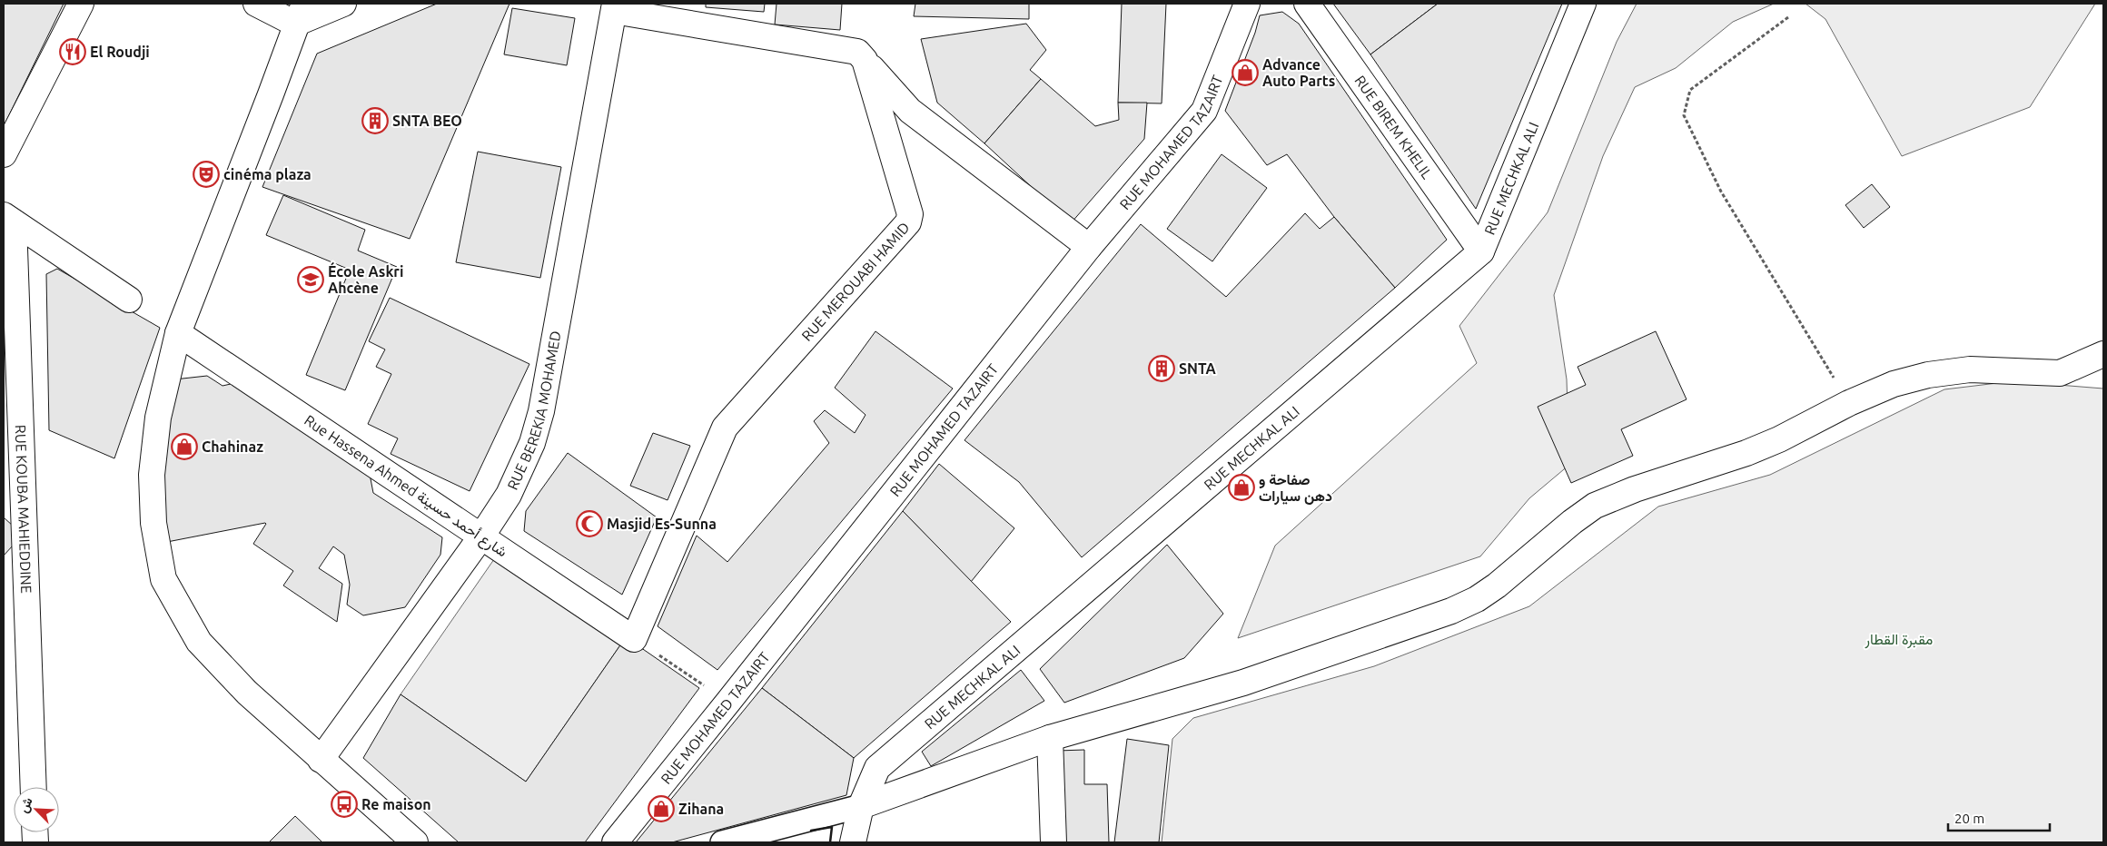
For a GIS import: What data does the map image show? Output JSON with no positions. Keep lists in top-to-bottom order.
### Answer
{
  "streets": {
    "street": [
      "RUE BIREM KHELIL",
      "RUE MOHAMED TAZAIRT",
      "RUE MECHKAL ALI",
      "RUE MEROUABI HAMID",
      "RUE BEREKIA MOHAMED",
      "Rue Hassena Ahmed شارع أحمد حسينة",
      "RUE KOUBA MAHIEDDINE"
    ]
  },
  "crossings": [
    ["RUE BIREM KHELIL", "RUE MECHKAL ALI"],
    ["RUE MEROUABI HAMID", "Rue Hassena Ahmed شارع أحمد حسينة"],
    ["RUE BEREKIA MOHAMED", "Rue Hassena Ahmed شارع أحمد حسينة"]
  ],
  "parks": ["مقبرة القطار"],
  "places": {
    "restaurant": ["El Roudji"],
    "shop": [
      "Advance Auto Parts",
      "Chahinaz",
      "صفاحة و دهن سيارات",
      "Zihana"
    ],
    "building": ["SNTA BEO", "SNTA"],
    "theatre": ["cinéma plaza"],
    "school or university": ["École Askri Ahcène"],
    "mosque": ["Masjid Es-Sunna"],
    "bus stop": ["Re maison"]
  },
  "scale_bar": "20 m",
  "north": "top left"
}
